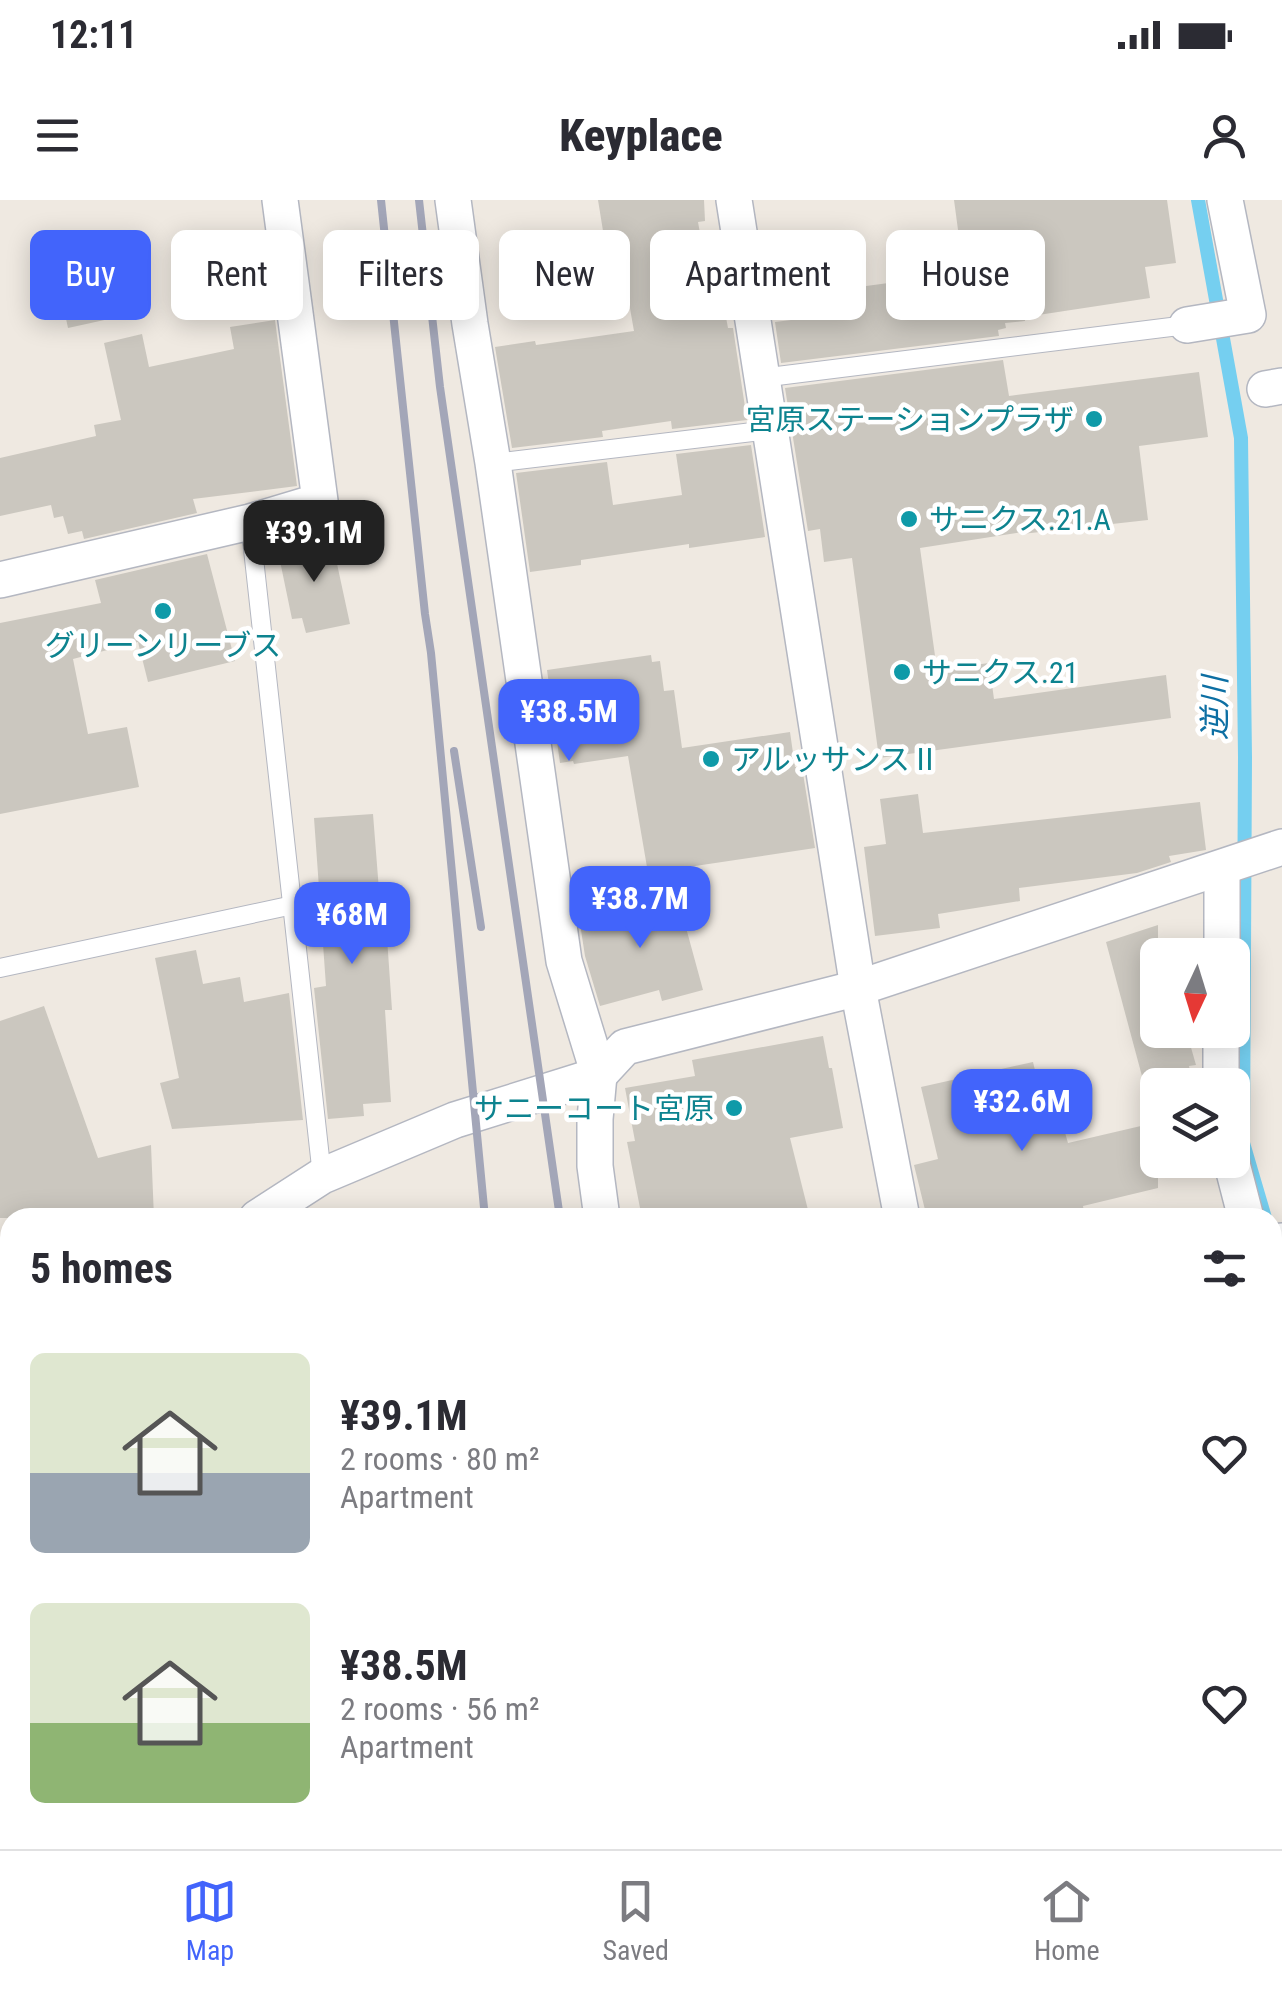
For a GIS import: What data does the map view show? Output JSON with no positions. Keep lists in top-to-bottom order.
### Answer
{
  "water": ["逆川"],
  "places": [
    "宮原ステーションプラザ",
    "サニクス.21.A",
    "グリーンリーブス",
    "サニクス.21",
    "アルッサンスⅡ",
    "サニーコート宮原"
  ],
  "north": "bottom",
  "page": {
    "status": "12:11",
    "header": "Keyplace",
    "chip": [
      "Buy",
      "Rent",
      "Filters",
      "New",
      "Apartment",
      "House"
    ],
    "price": [
      "¥39.1M",
      "¥38.5M",
      "¥38.7M",
      "¥68M",
      "¥32.6M"
    ],
    "heading": "5 homes",
    "list": [
      {
        "name": "¥39.1M",
        "note": "2 rooms · 80 m² · Apartment"
      },
      {
        "name": "¥38.5M",
        "note": "2 rooms · 56 m² · Apartment"
      }
    ],
    "tabs": ["Map", "Saved", "Home"]
  }
}
